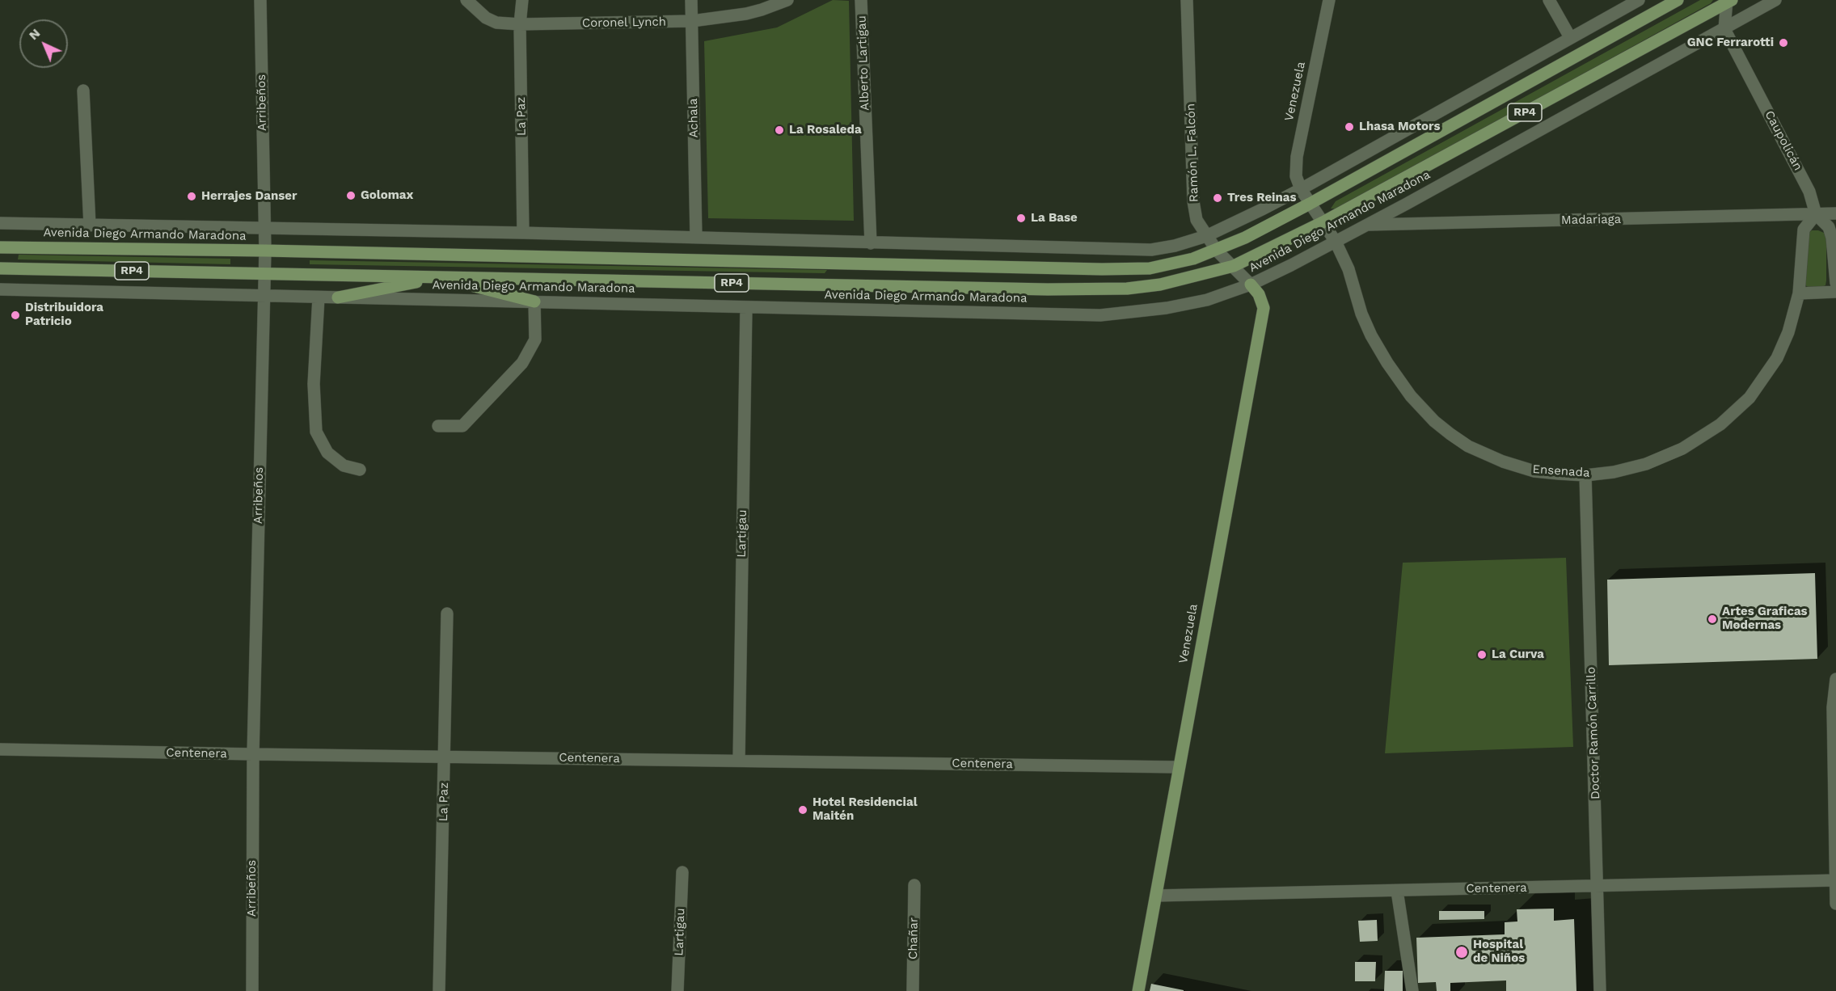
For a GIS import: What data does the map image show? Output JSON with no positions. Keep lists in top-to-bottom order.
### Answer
{
  "streets": {
    "main road": ["Venezuela", "RP4", "Avenida Diego Armando Maradona"],
    "street": [
      "Coronel Lynch",
      "Alberto Lartigau",
      "Arribeños",
      "La Paz",
      "Achala",
      "Caupolicán",
      "Ramón L. Falcón",
      "Madariaga",
      "Ensenada",
      "Lartigau",
      "Doctor Ramón Carrillo",
      "Centenera",
      "Chañar"
    ]
  },
  "crossings": [
    ["Coronel Lynch", "La Paz"],
    ["Coronel Lynch", "Achala"],
    ["Alberto Lartigau", "Avenida Diego Armando Maradona"],
    ["Venezuela", "Ramón L. Falcón"],
    ["Venezuela", "Avenida Diego Armando Maradona"],
    ["Venezuela", "Ensenada"],
    ["Venezuela", "Centenera"],
    ["Arribeños", "Avenida Diego Armando Maradona"],
    ["Arribeños", "Centenera"],
    ["La Paz", "Avenida Diego Armando Maradona"],
    ["La Paz", "Centenera"],
    ["Achala", "Avenida Diego Armando Maradona"],
    ["Caupolicán", "Madariaga"],
    ["Caupolicán", "Avenida Diego Armando Maradona"],
    ["Caupolicán", "Ensenada"],
    ["Ramón L. Falcón", "Avenida Diego Armando Maradona"],
    ["Madariaga", "Avenida Diego Armando Maradona"],
    ["Madariaga", "Ensenada"],
    ["Avenida Diego Armando Maradona", "Ensenada"],
    ["Avenida Diego Armando Maradona", "Lartigau"],
    ["Ensenada", "Doctor Ramón Carrillo"],
    ["Lartigau", "Centenera"],
    ["Doctor Ramón Carrillo", "Centenera"]
  ],
  "places": [
    "GNC Ferrarotti",
    "Lhasa Motors",
    "La Rosaleda",
    "Golomax",
    "Herrajes Danser",
    "Tres Reinas",
    "La Base",
    "Distribuidora Patricio",
    "Artes Graficas Modernas",
    "La Curva",
    "Hotel Residencial Maitén",
    "Hospital de Niños"
  ],
  "north": "top left"
}
